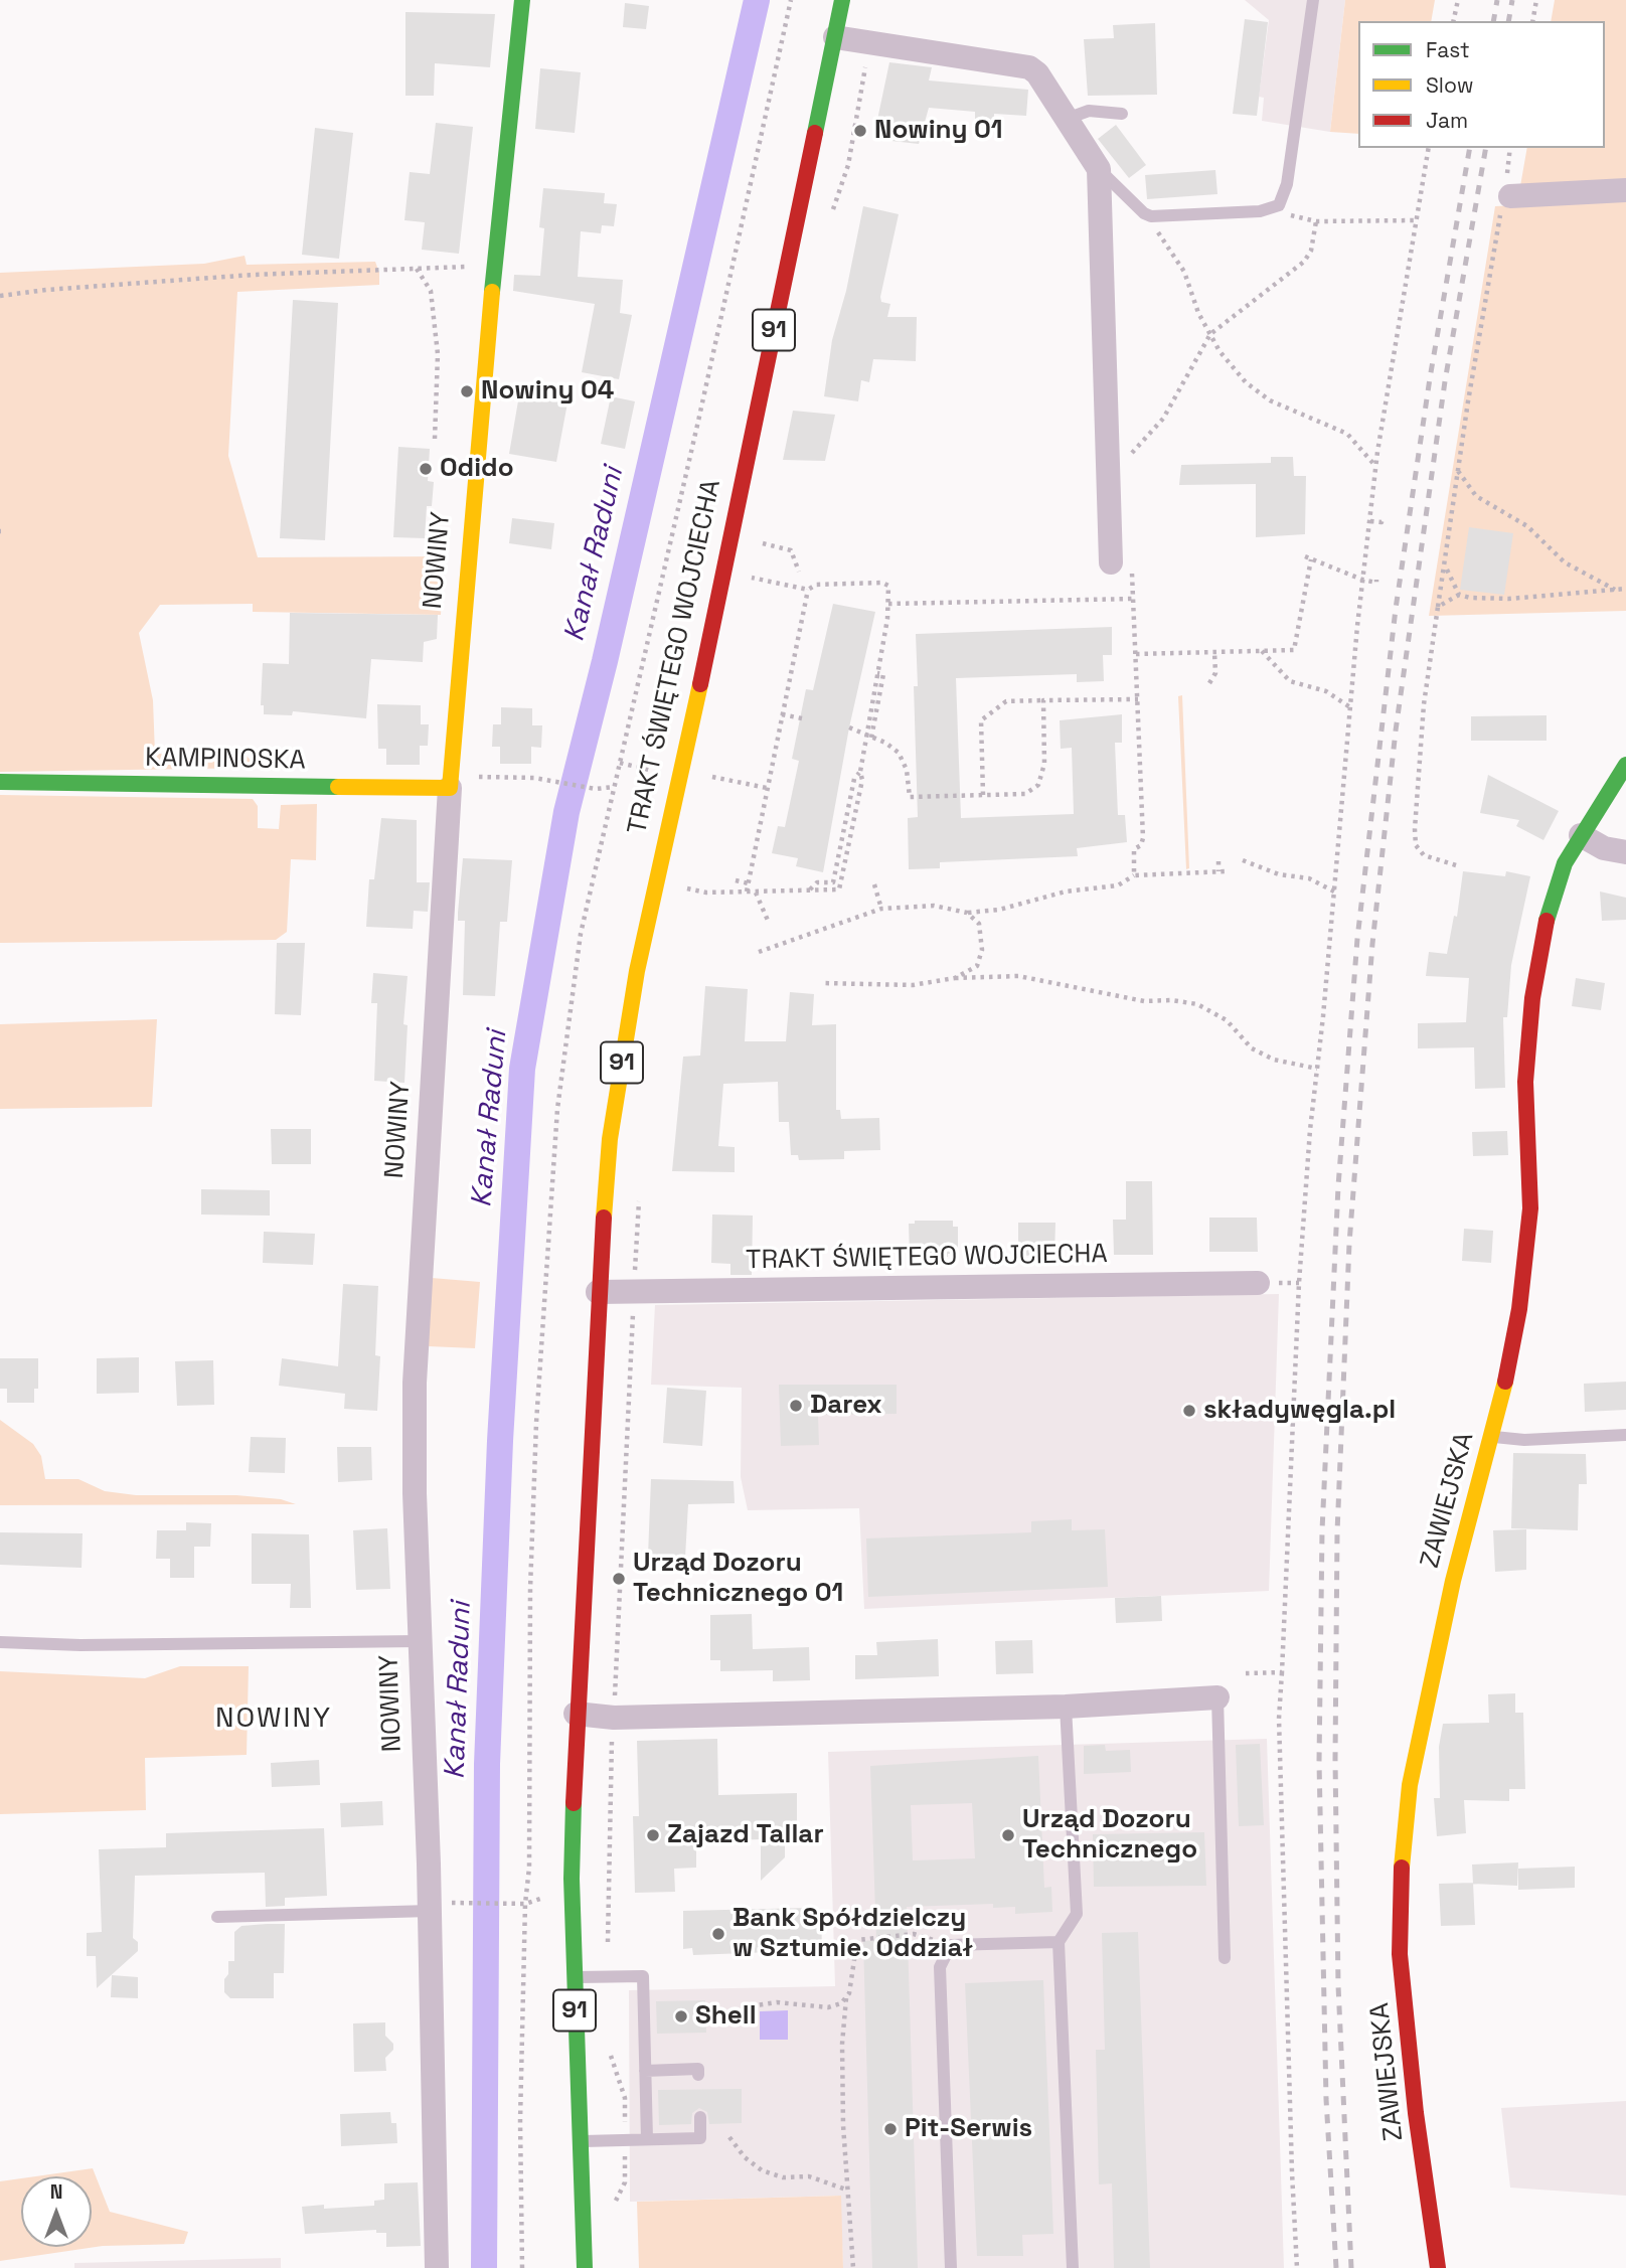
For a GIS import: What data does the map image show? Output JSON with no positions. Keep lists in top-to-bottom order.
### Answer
{
  "streets": {
    "street": [
      "91",
      "NOWINY",
      "TRAKT ŚWIĘTEGO WOJCIECHA",
      "KAMPINOSKA",
      "ZAWIEJSKA"
    ]
  },
  "crossings": [
    ["NOWINY", "KAMPINOSKA"]
  ],
  "districts": ["NOWINY"],
  "water": ["Kanał Raduni"],
  "places": [
    "Nowiny 01",
    "Nowiny 04",
    "Odido",
    "Darex",
    "składywęgla.pl",
    "Urząd Dozoru Technicznego 01",
    "Zajazd Tallar",
    "Urząd Dozoru Technicznego",
    "Bank Spółdzielczy w Sztumie. Oddział",
    "Shell",
    "Pit-Serwis"
  ],
  "legend": ["Fast", "Slow", "Jam"],
  "north": "top"
}
